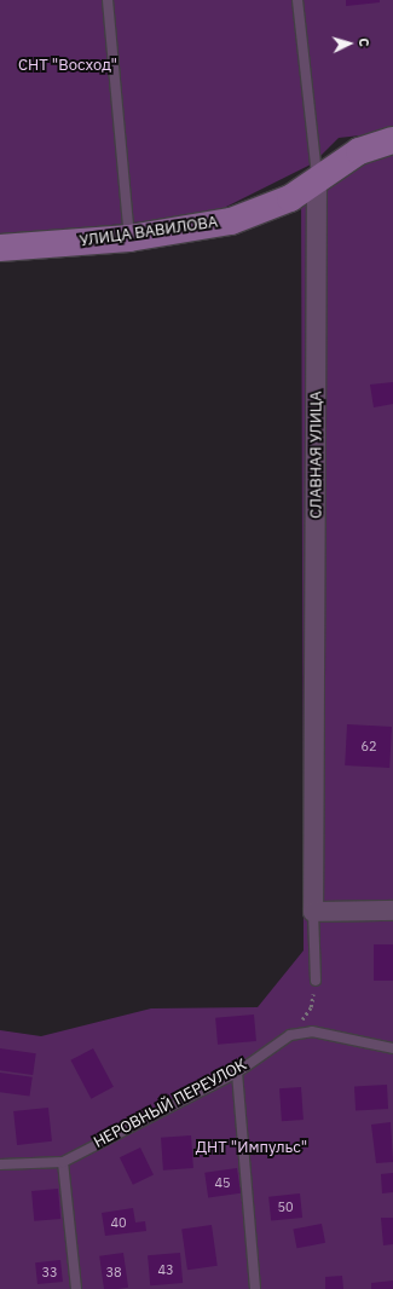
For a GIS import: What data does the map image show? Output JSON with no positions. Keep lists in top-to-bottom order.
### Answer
{
  "streets": {
    "street": ["УЛИЦА ВАВИЛОВА", "СЛАВНАЯ УЛИЦА"],
    "lane": ["НЕРОВНЫЙ ПЕРЕУЛОК"]
  },
  "crossings": [
    ["УЛИЦА ВАВИЛОВА", "СЛАВНАЯ УЛИЦА"]
  ],
  "parks": ["СНТ \"Восход\"", "ДНТ \"Импульс\""],
  "house_numbers": [
    "62",
    "45",
    "50",
    "40",
    "43",
    "33",
    "38"
  ],
  "north": "right"
}
